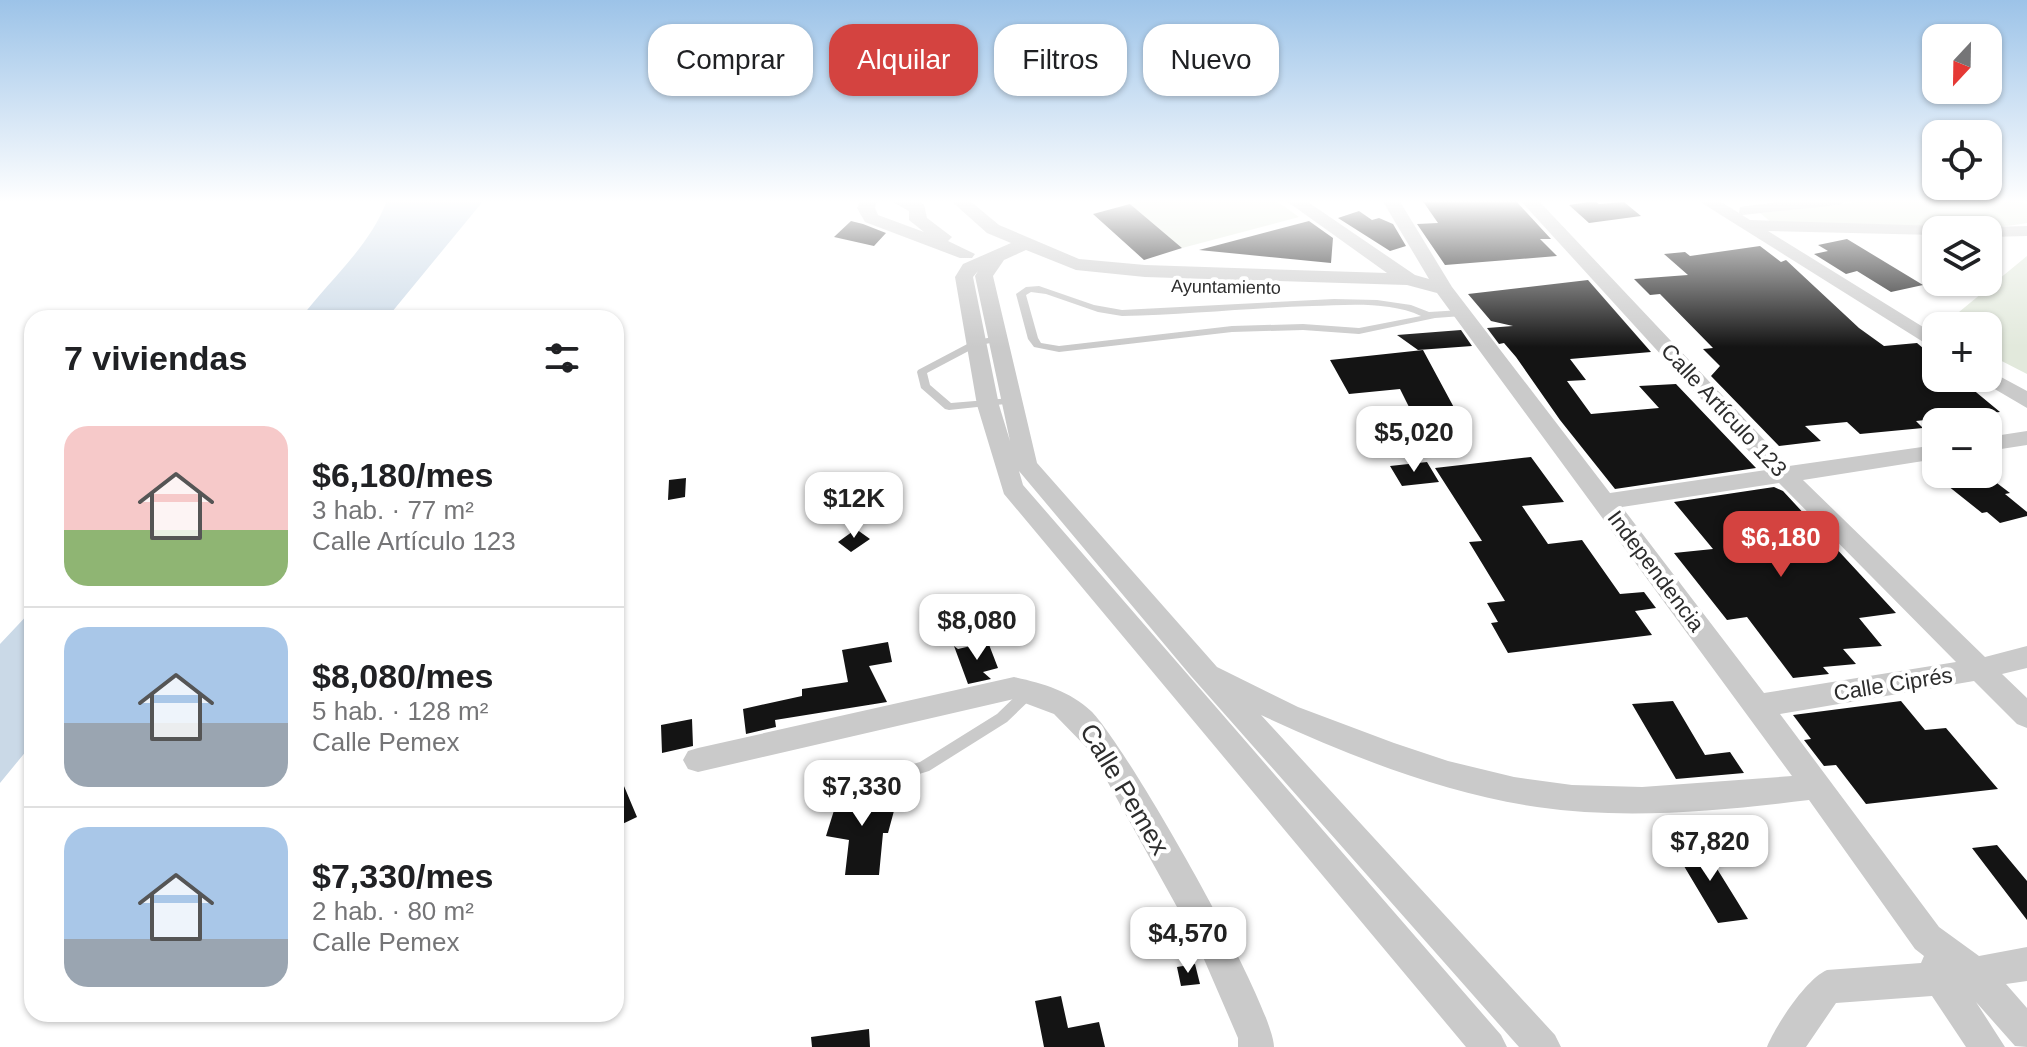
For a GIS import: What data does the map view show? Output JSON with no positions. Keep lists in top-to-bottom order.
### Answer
{
  "streets": {
    "street": [
      "Ayuntamiento",
      "Calle Artículo 123",
      "Independencia",
      "Calle Ciprés",
      "Calle Pemex"
    ]
  },
  "crossings": [
    ["Ayuntamiento", "Independencia"],
    ["Calle Artículo 123", "Calle Ciprés"],
    ["Independencia", "Calle Ciprés"]
  ],
  "north": "bottom",
  "page": {
    "map_buttons": ["+", "−"],
    "chip": [
      "Comprar",
      "Alquilar",
      "Filtros",
      "Nuevo"
    ],
    "heading": "7 viviendas",
    "price": [
      "$5,020",
      "$12K",
      "$6,180",
      "$8,080",
      "$7,330",
      "$7,820",
      "$4,570"
    ],
    "list": [
      {
        "name": "$6,180/mes",
        "note": "3 hab. · 77 m² · Calle Artículo 123"
      },
      {
        "name": "$8,080/mes",
        "note": "5 hab. · 128 m² · Calle Pemex"
      },
      {
        "name": "$7,330/mes",
        "note": "2 hab. · 80 m² · Calle Pemex"
      }
    ]
  }
}
